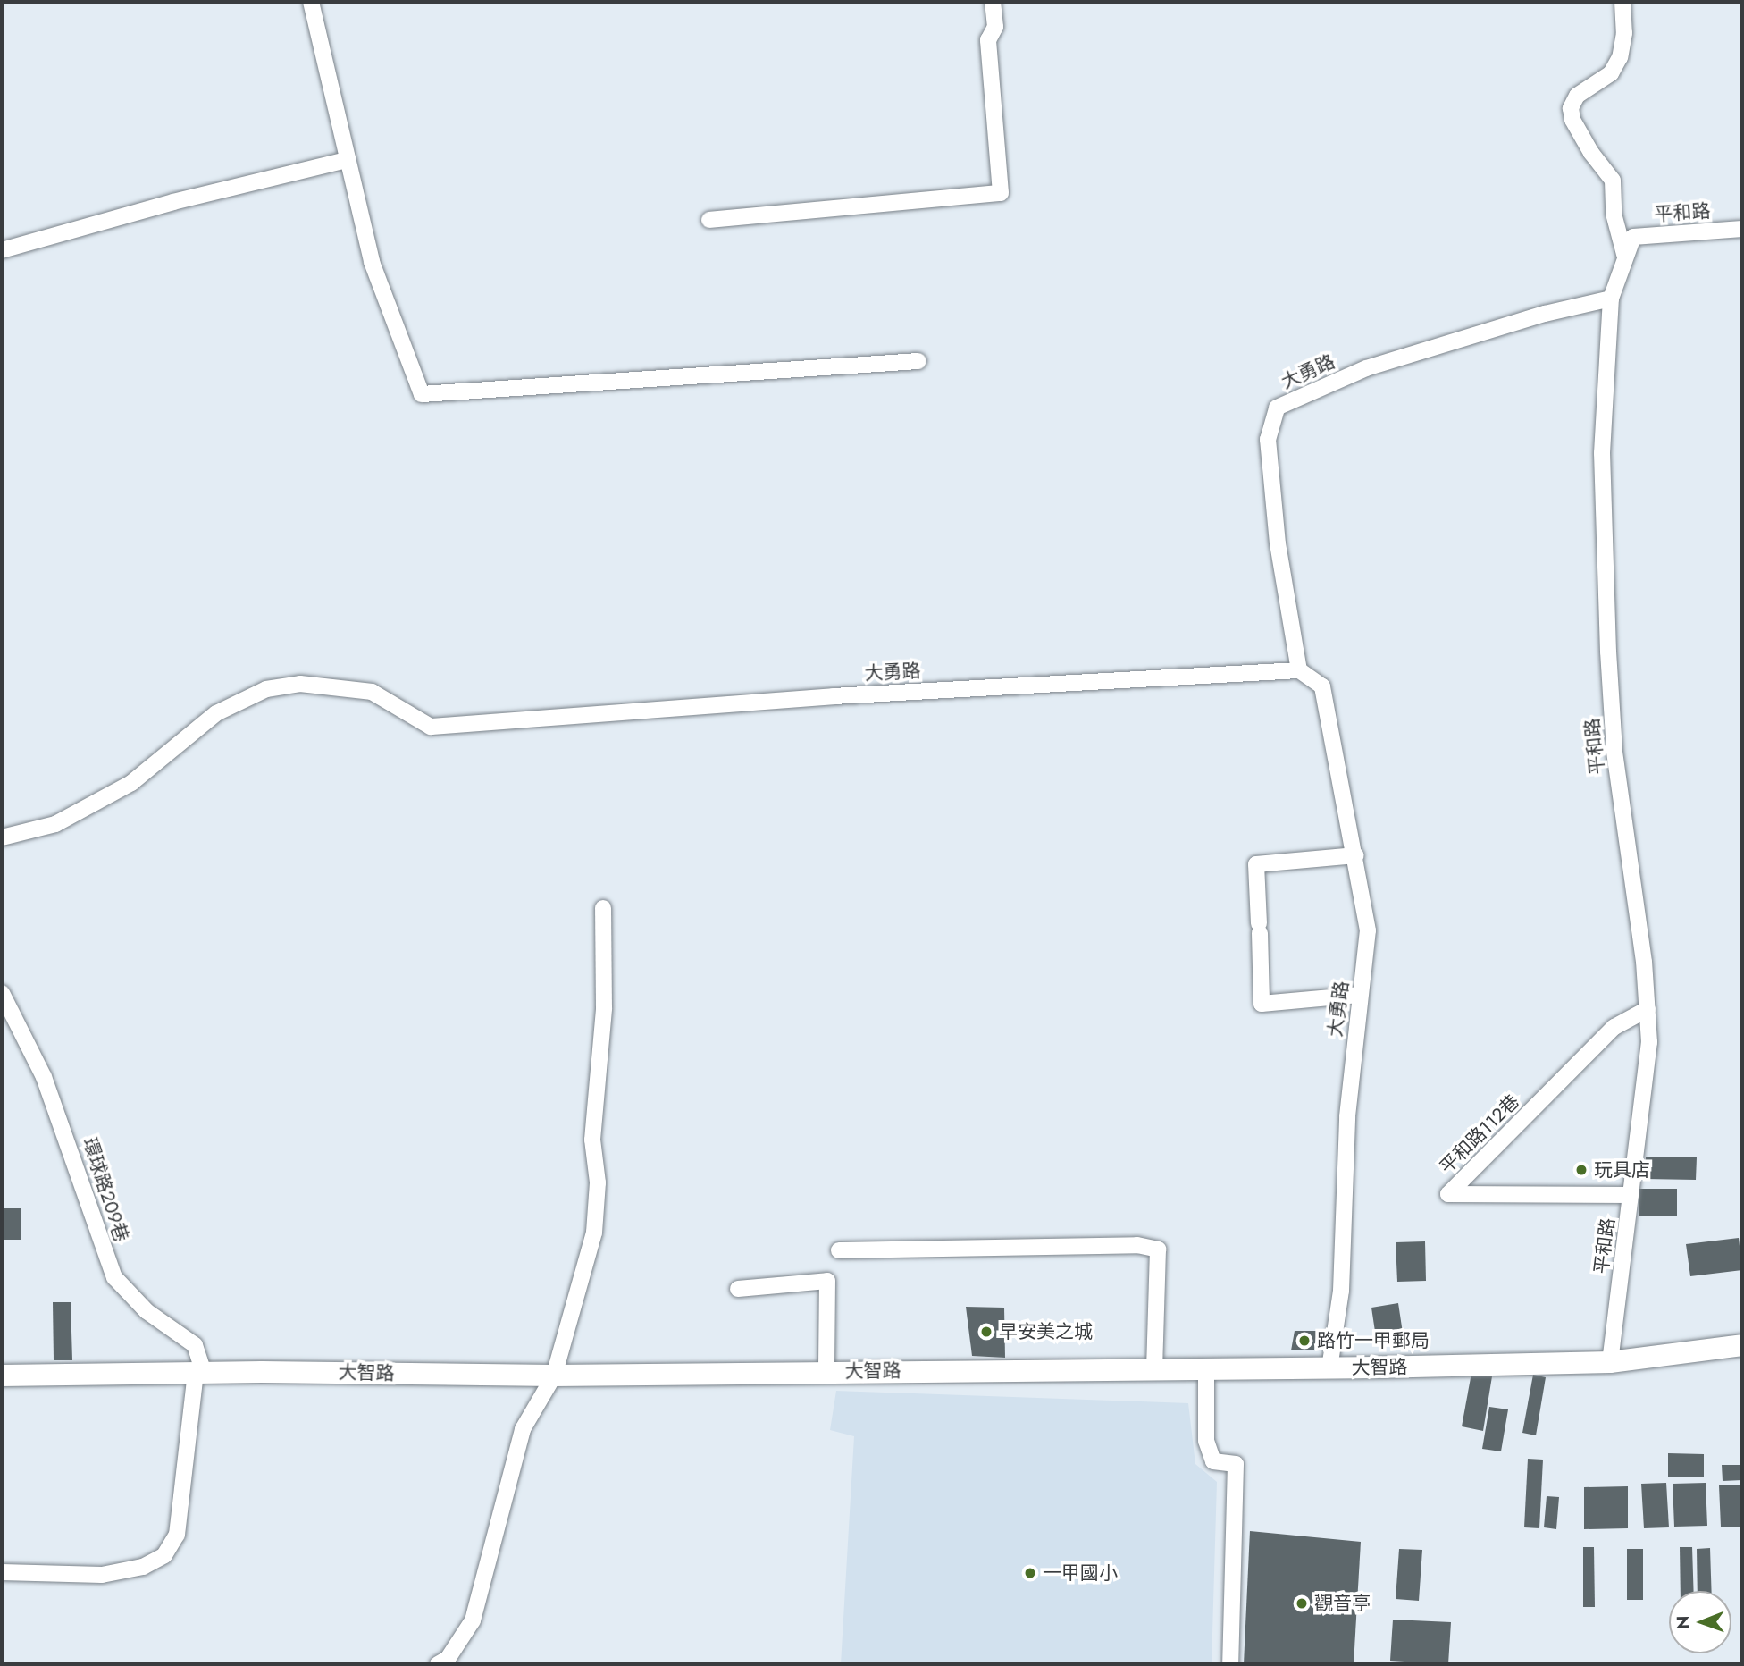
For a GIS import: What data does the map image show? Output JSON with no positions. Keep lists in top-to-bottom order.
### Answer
{
  "streets": {
    "street": [
      "平和路",
      "大勇路",
      "平和路112巷",
      "環球路209巷",
      "大智路"
    ]
  },
  "crossings": [
    ["平和路", "大勇路"],
    ["平和路", "平和路112巷"],
    ["平和路", "大智路"],
    ["大勇路", "大智路"],
    ["環球路209巷", "大智路"]
  ],
  "places": [
    "玩具店",
    "早安美之城",
    "路竹一甲郵局",
    "一甲國小",
    "觀音亭"
  ],
  "north": "left"
}
